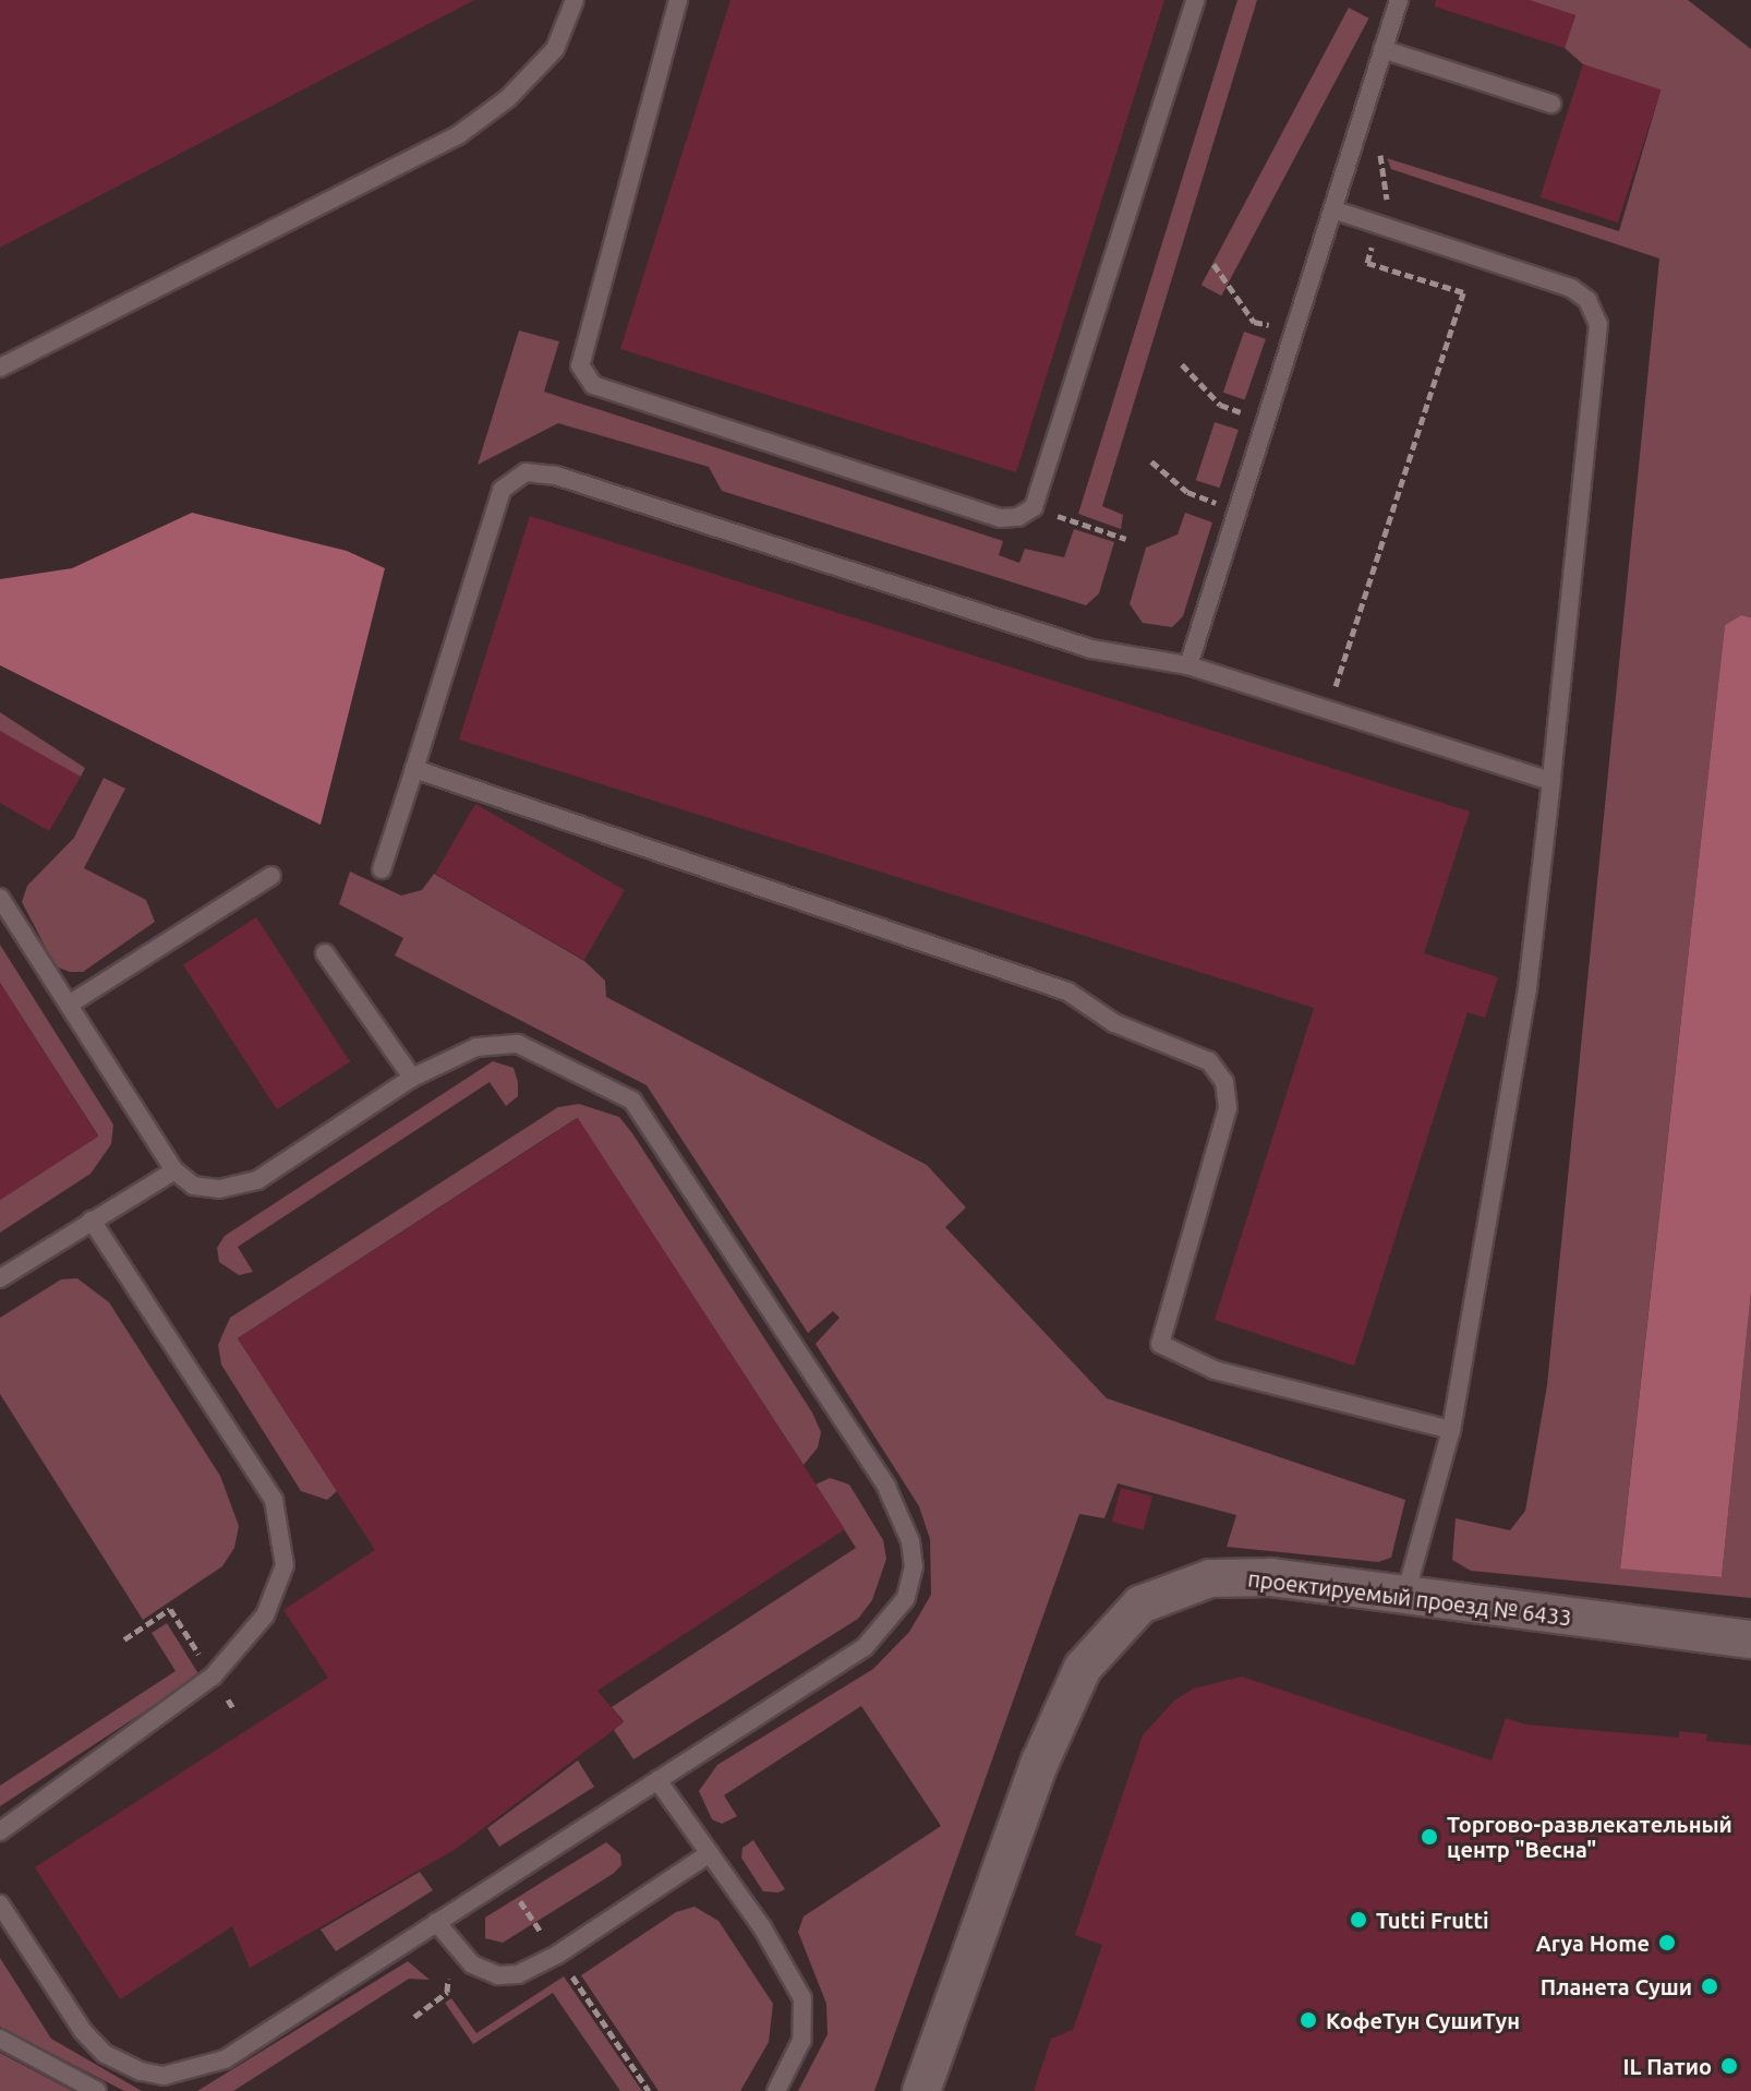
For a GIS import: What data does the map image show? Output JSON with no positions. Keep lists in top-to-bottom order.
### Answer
{
  "streets": {
    "street": ["проектируемый проезд № 6433"]
  },
  "places": [
    "Торгово-развлекательный центр \"Весна\"",
    "Tutti Frutti",
    "Arya Home",
    "Планета Суши",
    "КофеТун СушиТун",
    "IL Патио"
  ]
}
